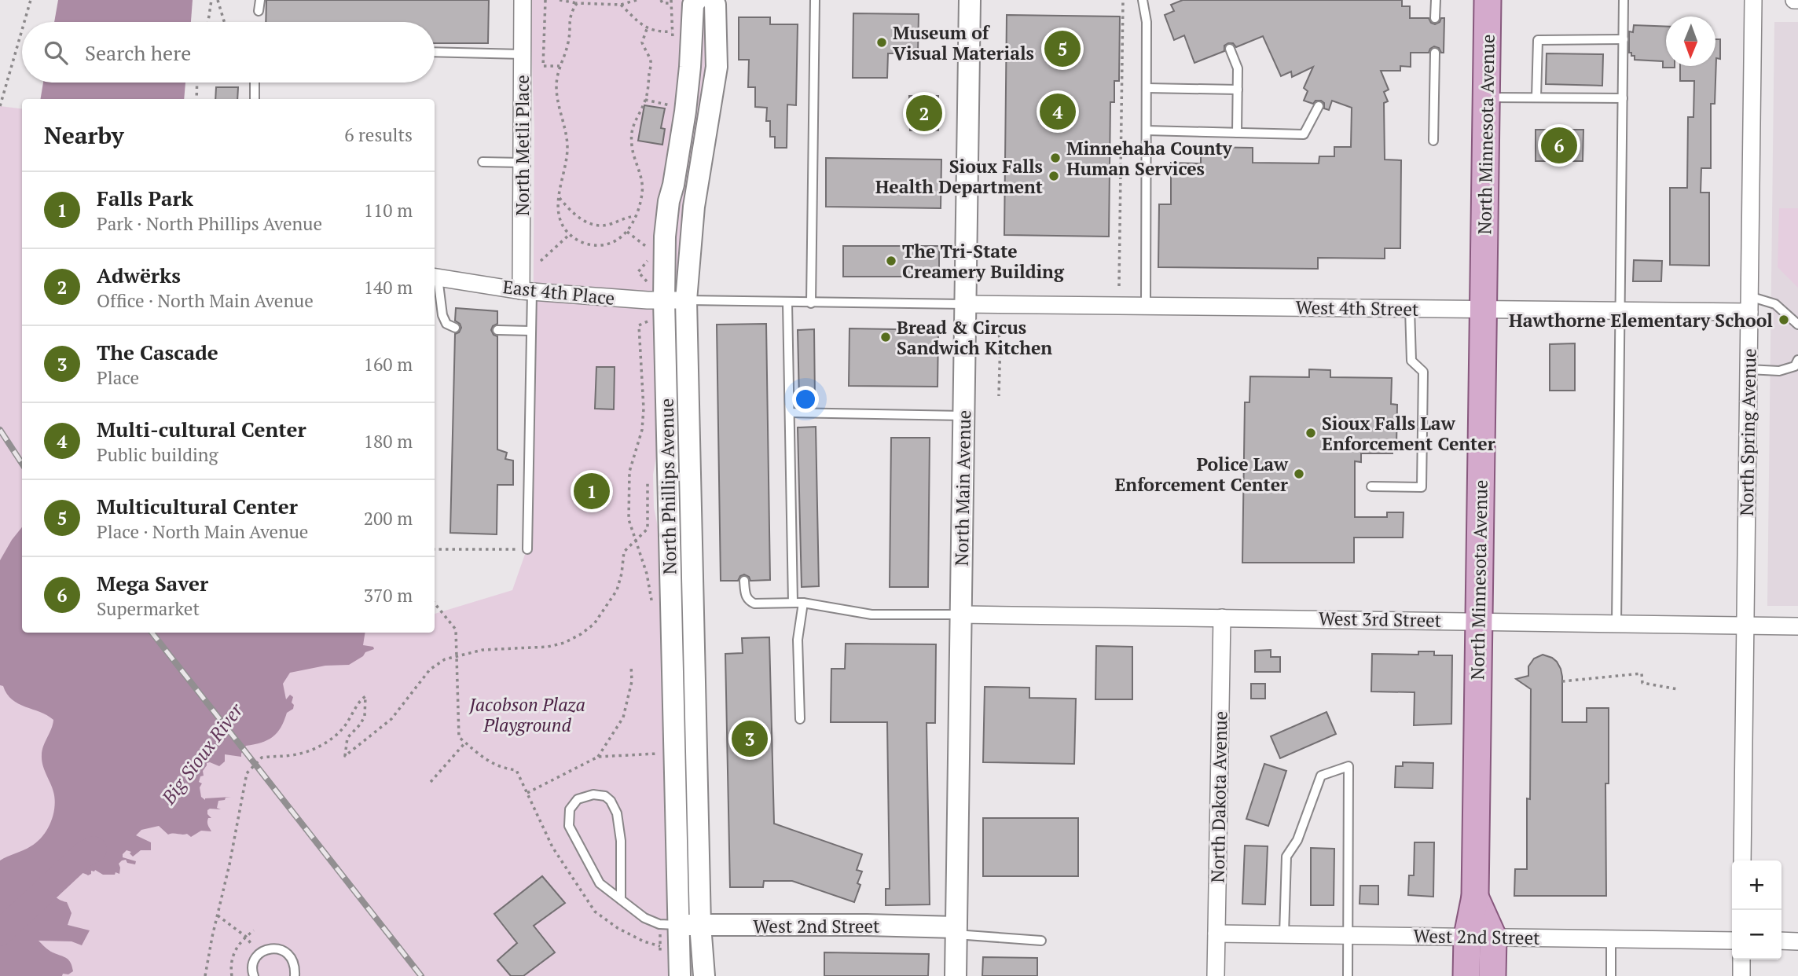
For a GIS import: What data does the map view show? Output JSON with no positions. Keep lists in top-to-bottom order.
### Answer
{
  "streets": {
    "main road": ["North Minnesota Avenue"],
    "street": [
      "North Metli Place",
      "East 4th Place",
      "West 4th Street",
      "North Spring Avenue",
      "North Phillips Avenue",
      "North Main Avenue",
      "West 3rd Street",
      "North Dakota Avenue",
      "West 2nd Street"
    ]
  },
  "crossings": [
    ["North Minnesota Avenue", "West 4th Street"],
    ["North Minnesota Avenue", "West 3rd Street"],
    ["North Minnesota Avenue", "West 2nd Street"],
    ["North Metli Place", "East 4th Place"],
    ["East 4th Place", "North Phillips Avenue"],
    ["West 4th Street", "North Spring Avenue"],
    ["West 4th Street", "North Main Avenue"],
    ["North Spring Avenue", "West 3rd Street"],
    ["North Phillips Avenue", "West 2nd Street"],
    ["North Main Avenue", "West 3rd Street"],
    ["North Main Avenue", "West 2nd Street"],
    ["West 3rd Street", "North Dakota Avenue"],
    ["North Dakota Avenue", "West 2nd Street"]
  ],
  "water": ["Big Sioux River"],
  "parks": ["Jacobson Plaza Playground"],
  "places": [
    "Museum of Visual Materials",
    "Minnehaha County Human Services",
    "Sioux Falls Health Department",
    "The Tri-State Creamery Building",
    "Hawthorne Elementary School",
    "Bread & Circus Sandwich Kitchen",
    "Sioux Falls Law Enforcement Center",
    "Police Law Enforcement Center"
  ],
  "north": "bottom",
  "page": {
    "search": "Search here",
    "pins": [
      "5",
      "4",
      "2",
      "6",
      "1",
      "3"
    ],
    "heading": ["Nearby", "6 results"],
    "list": [
      {
        "mark": "1",
        "name": "Falls Park",
        "note": "Park · North Phillips Avenue",
        "value": "110 m"
      },
      {
        "mark": "2",
        "name": "Adwёrks",
        "note": "Office · North Main Avenue",
        "value": "140 m"
      },
      {
        "mark": "3",
        "name": "The Cascade",
        "note": "Place",
        "value": "160 m"
      },
      {
        "mark": "4",
        "name": "Multi-cultural Center",
        "note": "Public building",
        "value": "180 m"
      },
      {
        "mark": "5",
        "name": "Multicultural Center",
        "note": "Place · North Main Avenue",
        "value": "200 m"
      },
      {
        "mark": "6",
        "name": "Mega Saver",
        "note": "Supermarket",
        "value": "370 m"
      }
    ],
    "map_buttons": ["+", "−"]
  }
}
